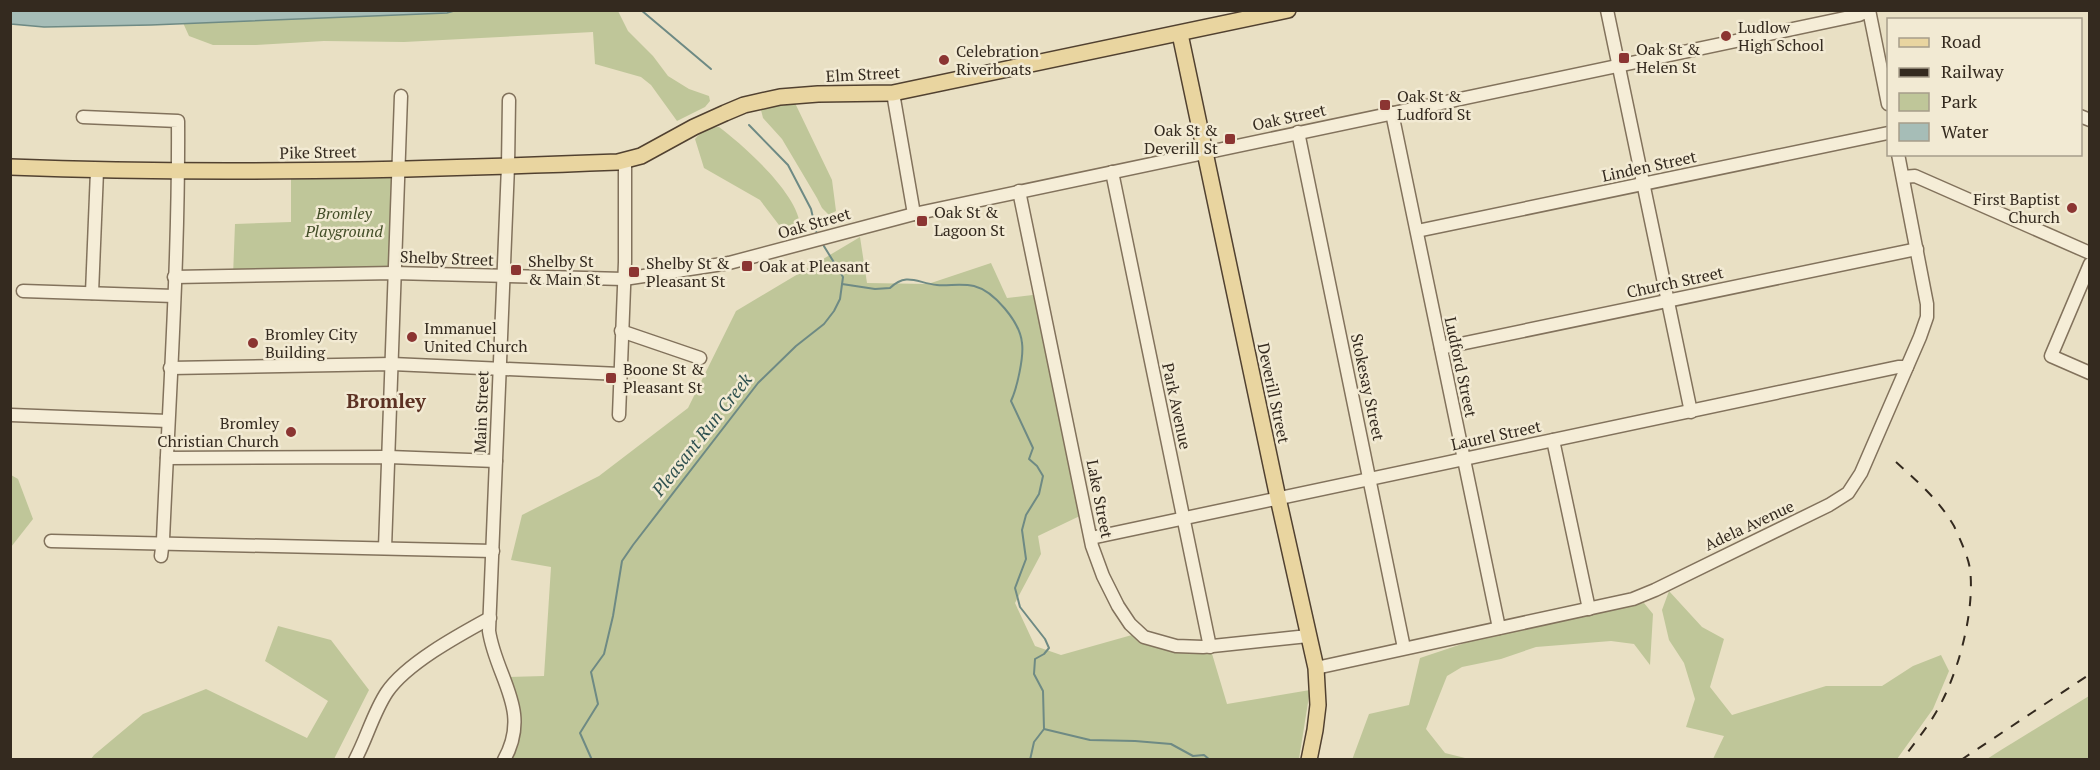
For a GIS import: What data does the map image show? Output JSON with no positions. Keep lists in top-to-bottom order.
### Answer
{
  "streets": {
    "main road": ["Elm Street", "Pike Street", "Deverill Street"],
    "street": [
      "Oak Street",
      "Linden Street",
      "Shelby Street",
      "Church Street",
      "Ludford Street",
      "Stokesay Street",
      "Park Avenue",
      "Main Street",
      "Laurel Street",
      "Lake Street",
      "Adela Avenue"
    ]
  },
  "crossings": [
    ["Elm Street", "Pike Street"],
    ["Elm Street", "Deverill Street"],
    ["Oak Street", "Shelby Street"],
    ["Oak Street", "Ludford Street"],
    ["Oak Street", "Stokesay Street"],
    ["Oak Street", "Deverill Street"],
    ["Oak Street", "Park Avenue"],
    ["Oak Street", "Lake Street"],
    ["Pike Street", "Main Street"],
    ["Linden Street", "Ludford Street"],
    ["Shelby Street", "Main Street"],
    ["Church Street", "Ludford Street"],
    ["Church Street", "Adela Avenue"],
    ["Ludford Street", "Laurel Street"],
    ["Ludford Street", "Adela Avenue"],
    ["Stokesay Street", "Laurel Street"],
    ["Stokesay Street", "Adela Avenue"],
    ["Deverill Street", "Laurel Street"],
    ["Deverill Street", "Lake Street"],
    ["Deverill Street", "Adela Avenue"],
    ["Park Avenue", "Laurel Street"],
    ["Park Avenue", "Lake Street"],
    ["Laurel Street", "Lake Street"],
    ["Laurel Street", "Adela Avenue"]
  ],
  "districts": ["Bromley"],
  "water": ["Pleasant Run Creek"],
  "parks": ["Bromley Playground"],
  "places": {
    "other": [
      "Ludlow High School",
      "Celebration Riverboats",
      "First Baptist Church",
      "Immanuel United Church",
      "Bromley City Building",
      "Bromley Christian Church"
    ],
    "transit": [
      "Oak St & Helen St",
      "Oak St & Ludford St",
      "Oak St & Deverill St",
      "Oak St & Lagoon St",
      "Oak at Pleasant",
      "Shelby St & Main St",
      "Shelby St & Pleasant St",
      "Boone St & Pleasant St"
    ]
  },
  "legend": [
    "Road",
    "Railway",
    "Park",
    "Water"
  ]
}
